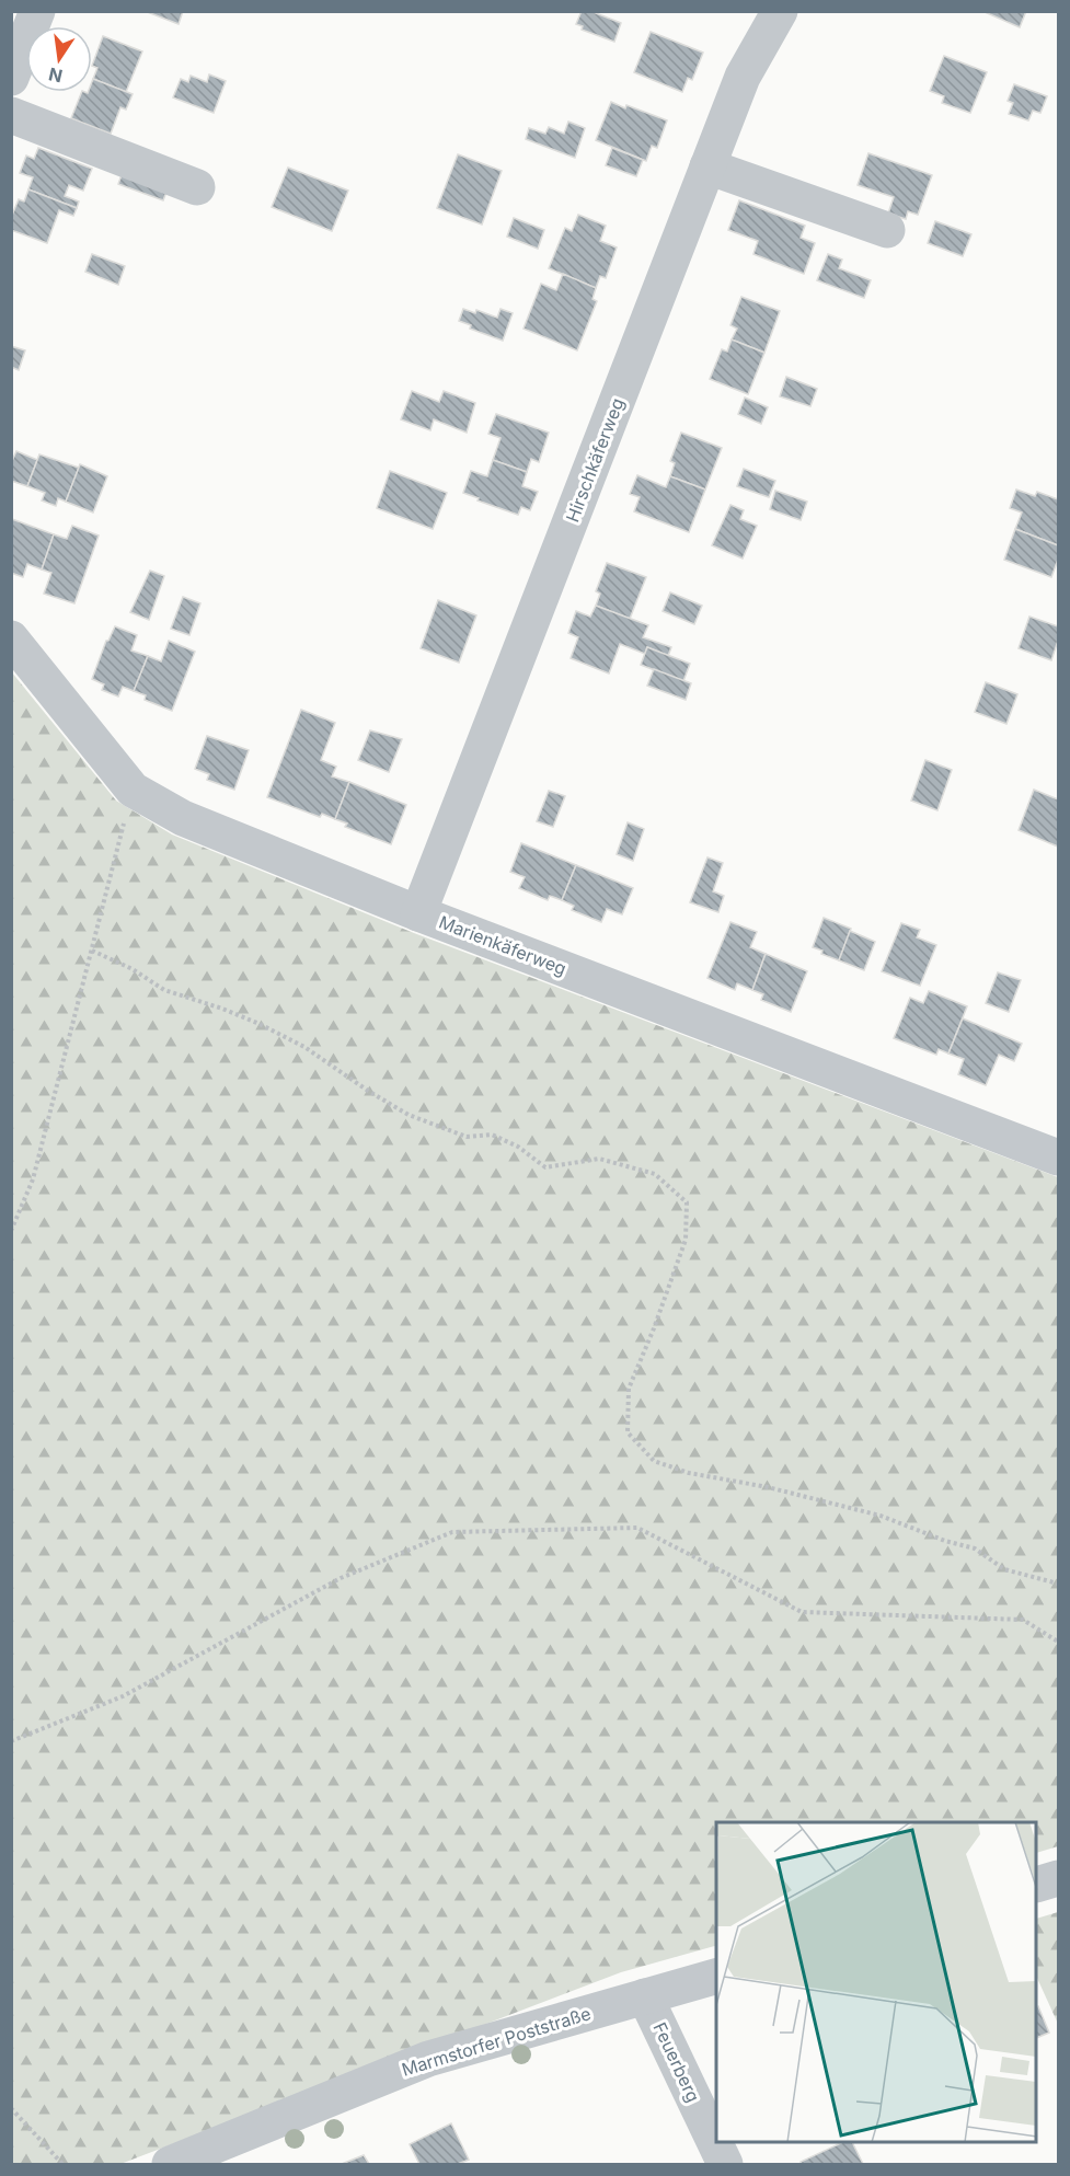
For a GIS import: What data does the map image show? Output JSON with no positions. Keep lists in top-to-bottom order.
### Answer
{
  "streets": {
    "street": [
      "Hirschkäferweg",
      "Marienkäferweg",
      "Marmstorfer Poststraße",
      "Feuerberg"
    ]
  },
  "crossings": [
    ["Hirschkäferweg", "Marienkäferweg"],
    ["Marmstorfer Poststraße", "Feuerberg"]
  ],
  "north": "bottom"
}
